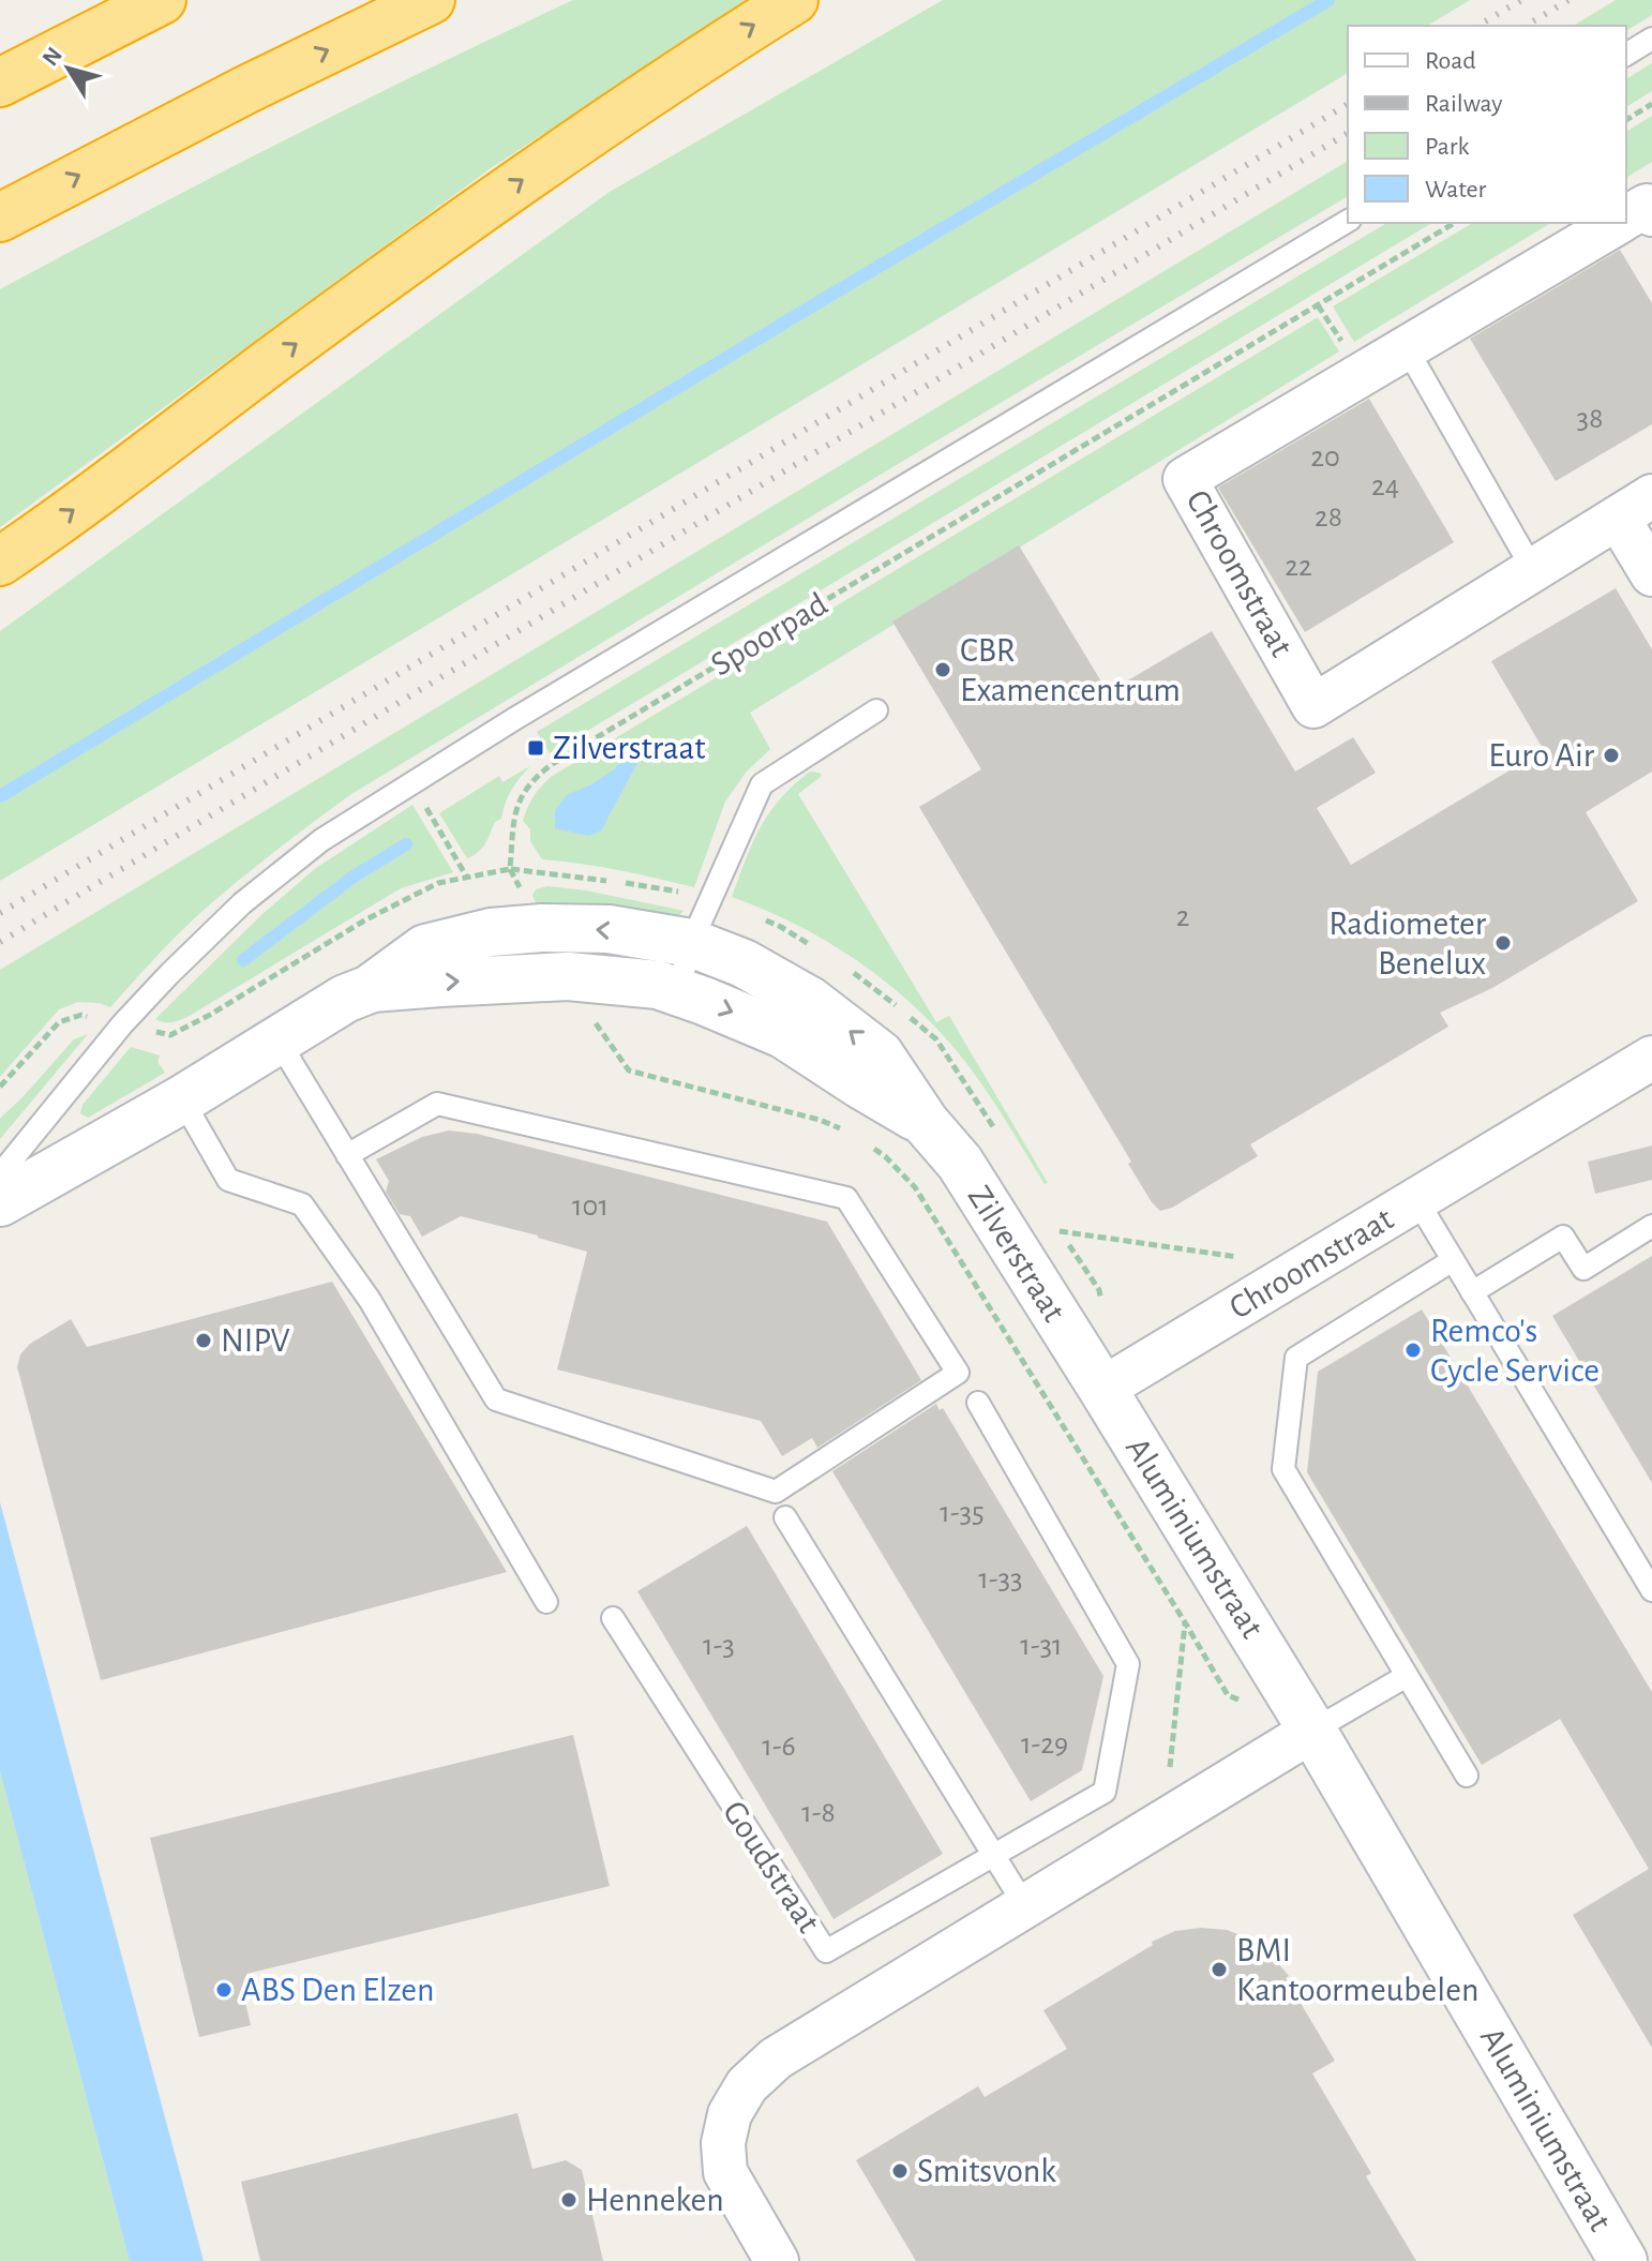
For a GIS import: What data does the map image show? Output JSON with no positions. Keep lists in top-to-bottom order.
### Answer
{
  "streets": {
    "street": ["Chroomstraat", "Zilverstraat", "Aluminiumstraat"],
    "lane": ["Spoorpad", "Goudstraat"]
  },
  "crossings": [
    ["Chroomstraat", "Zilverstraat"],
    ["Chroomstraat", "Aluminiumstraat"],
    ["Zilverstraat", "Aluminiumstraat"]
  ],
  "places": {
    "other": [
      "CBR Examencentrum",
      "Euro Air",
      "Radiometer Benelux",
      "NIPV",
      "Remco's Cycle Service",
      "BMI Kantoormeubelen",
      "ABS Den Elzen",
      "Smitsvonk",
      "Henneken"
    ],
    "transit": ["Zilverstraat"]
  },
  "house_numbers": [
    "38",
    "20",
    "24",
    "28",
    "22",
    "2",
    "101",
    "1-35",
    "1-33",
    "1-3",
    "1-31",
    "1-29",
    "1-6",
    "1-8"
  ],
  "legend": [
    "Road",
    "Railway",
    "Park",
    "Water"
  ],
  "north": "top left"
}
